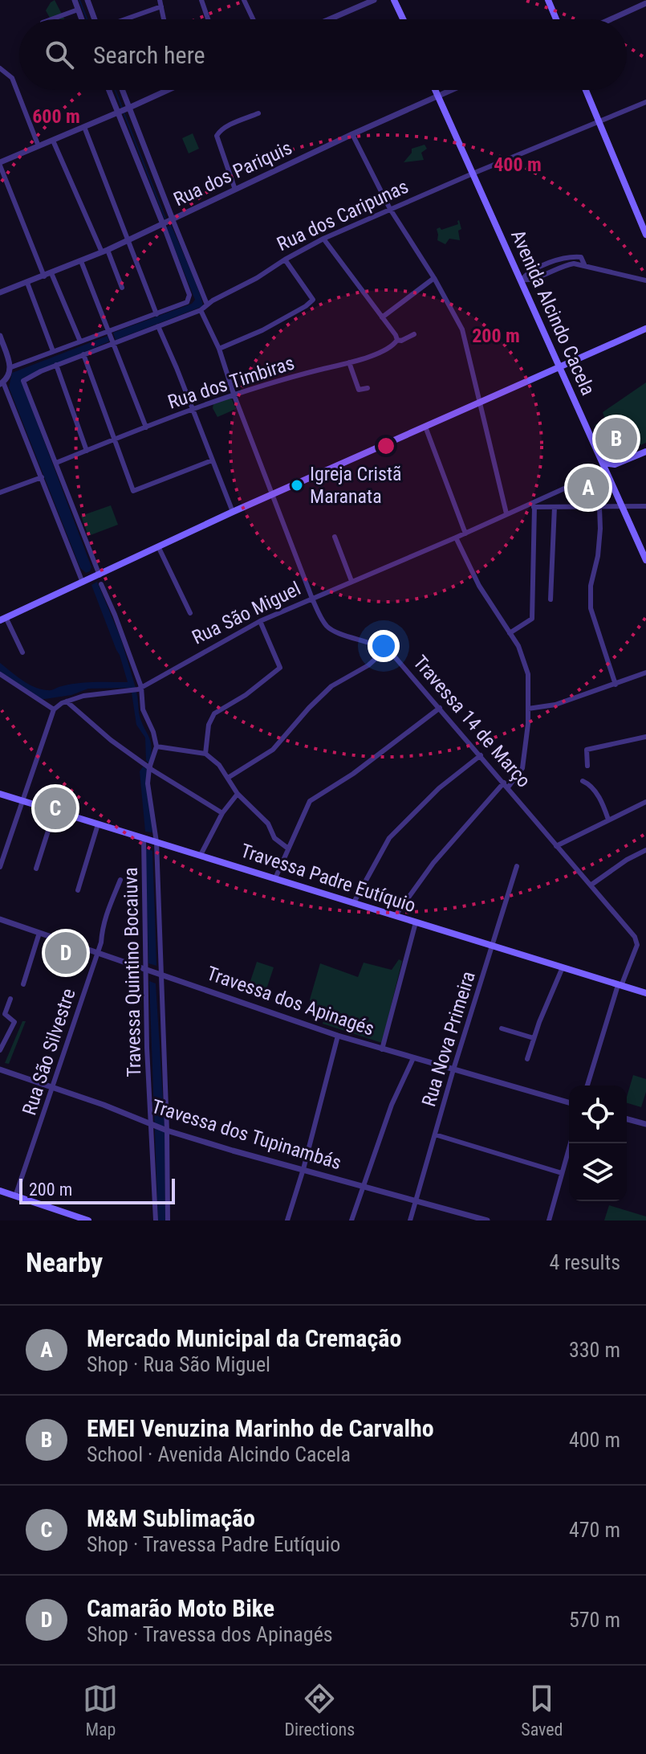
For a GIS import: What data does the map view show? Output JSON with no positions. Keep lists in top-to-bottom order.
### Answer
{
  "streets": {
    "main road": ["Avenida Alcindo Cacela", "Rua São Miguel", "Travessa Padre Eutíquio"],
    "street": [
      "Rua dos Pariquis",
      "Rua dos Caripunas",
      "Rua dos Timbiras",
      "Travessa 14 de Março",
      "Travessa Quintino Bocaiuva",
      "Travessa dos Apinagés",
      "Rua Nova Primeira",
      "Rua São Silvestre",
      "Travessa dos Tupinambás"
    ]
  },
  "crossings": [
    ["Rua dos Pariquis", "Avenida Alcindo Cacela"],
    ["Rua dos Caripunas", "Avenida Alcindo Cacela"],
    ["Rua dos Caripunas", "Rua dos Timbiras"],
    ["Rua dos Caripunas", "Travessa 14 de Março"],
    ["Avenida Alcindo Cacela", "Rua São Miguel"],
    ["Rua dos Timbiras", "Travessa 14 de Março"],
    ["Rua São Miguel", "Travessa 14 de Março"],
    ["Travessa 14 de Março", "Travessa Padre Eutíquio"],
    ["Travessa Padre Eutíquio", "Travessa Quintino Bocaiuva"],
    ["Travessa Padre Eutíquio", "Rua Nova Primeira"],
    ["Travessa Quintino Bocaiuva", "Travessa dos Apinagés"],
    ["Travessa Quintino Bocaiuva", "Travessa dos Tupinambás"],
    ["Travessa dos Apinagés", "Rua Nova Primeira"],
    ["Travessa dos Apinagés", "Rua São Silvestre"],
    ["Rua Nova Primeira", "Travessa dos Tupinambás"],
    ["Rua São Silvestre", "Travessa dos Tupinambás"]
  ],
  "places": ["Igreja Cristã Maranata"],
  "scale_bar": "200 m",
  "page": {
    "search": "Search here",
    "pins": [
      "B",
      "A",
      "C",
      "D"
    ],
    "scale": "200 m",
    "heading": ["Nearby", "4 results"],
    "list": [
      {
        "mark": "A",
        "name": "Mercado Municipal da Cremação",
        "note": "Shop · Rua São Miguel",
        "value": "330 m"
      },
      {
        "mark": "B",
        "name": "EMEI Venuzina Marinho de Carvalho",
        "note": "School · Avenida Alcindo Cacela",
        "value": "400 m"
      },
      {
        "mark": "C",
        "name": "M&M Sublimação",
        "note": "Shop · Travessa Padre Eutíquio",
        "value": "470 m"
      },
      {
        "mark": "D",
        "name": "Camarão Moto Bike",
        "note": "Shop · Travessa dos Apinagés",
        "value": "570 m"
      }
    ],
    "nav": ["Map", "Directions", "Saved"]
  },
  "rings": ["600 m", "400 m", "200 m"]
}
